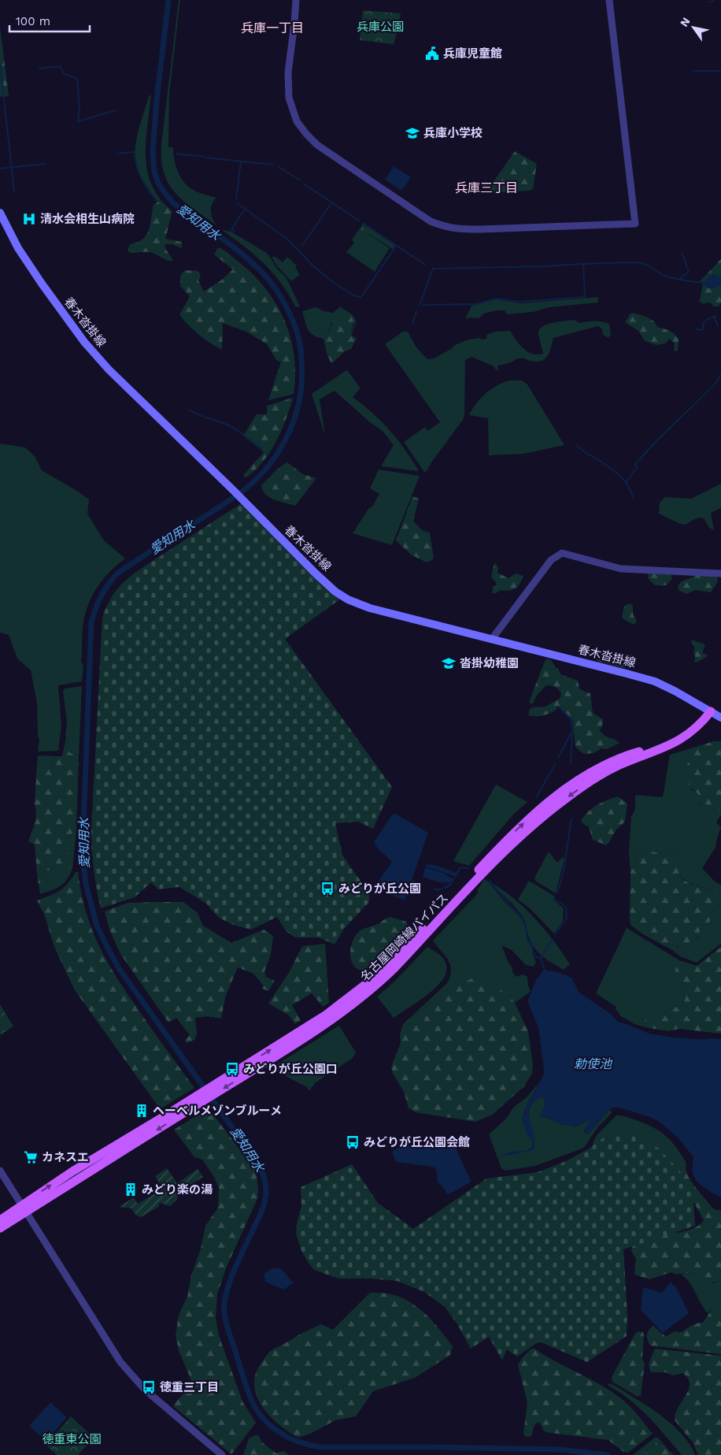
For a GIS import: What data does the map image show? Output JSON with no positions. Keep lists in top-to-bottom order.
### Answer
{
  "streets": {
    "main road": ["春木沓掛線", "名古屋岡崎線バイパス"]
  },
  "crossings": [
    ["春木沓掛線", "名古屋岡崎線バイパス"]
  ],
  "districts": ["兵庫一丁目", "兵庫三丁目"],
  "water": ["愛知用水", "勅使池"],
  "parks": ["兵庫公園", "徳重東公園"],
  "places": {
    "public building": ["兵庫児童館"],
    "school or university": ["兵庫小学校", "沓掛幼稚園"],
    "hospital": ["清水会相生山病院"],
    "bus stop": [
      "みどりが丘公園",
      "みどりが丘公園口",
      "みどりが丘公園会館",
      "徳重三丁目"
    ],
    "building": ["ヘーベルメゾンブルーメ", "みどり楽の湯"],
    "supermarket": ["カネスエ"]
  },
  "scale_bar": "100 m",
  "north": "top left"
}
